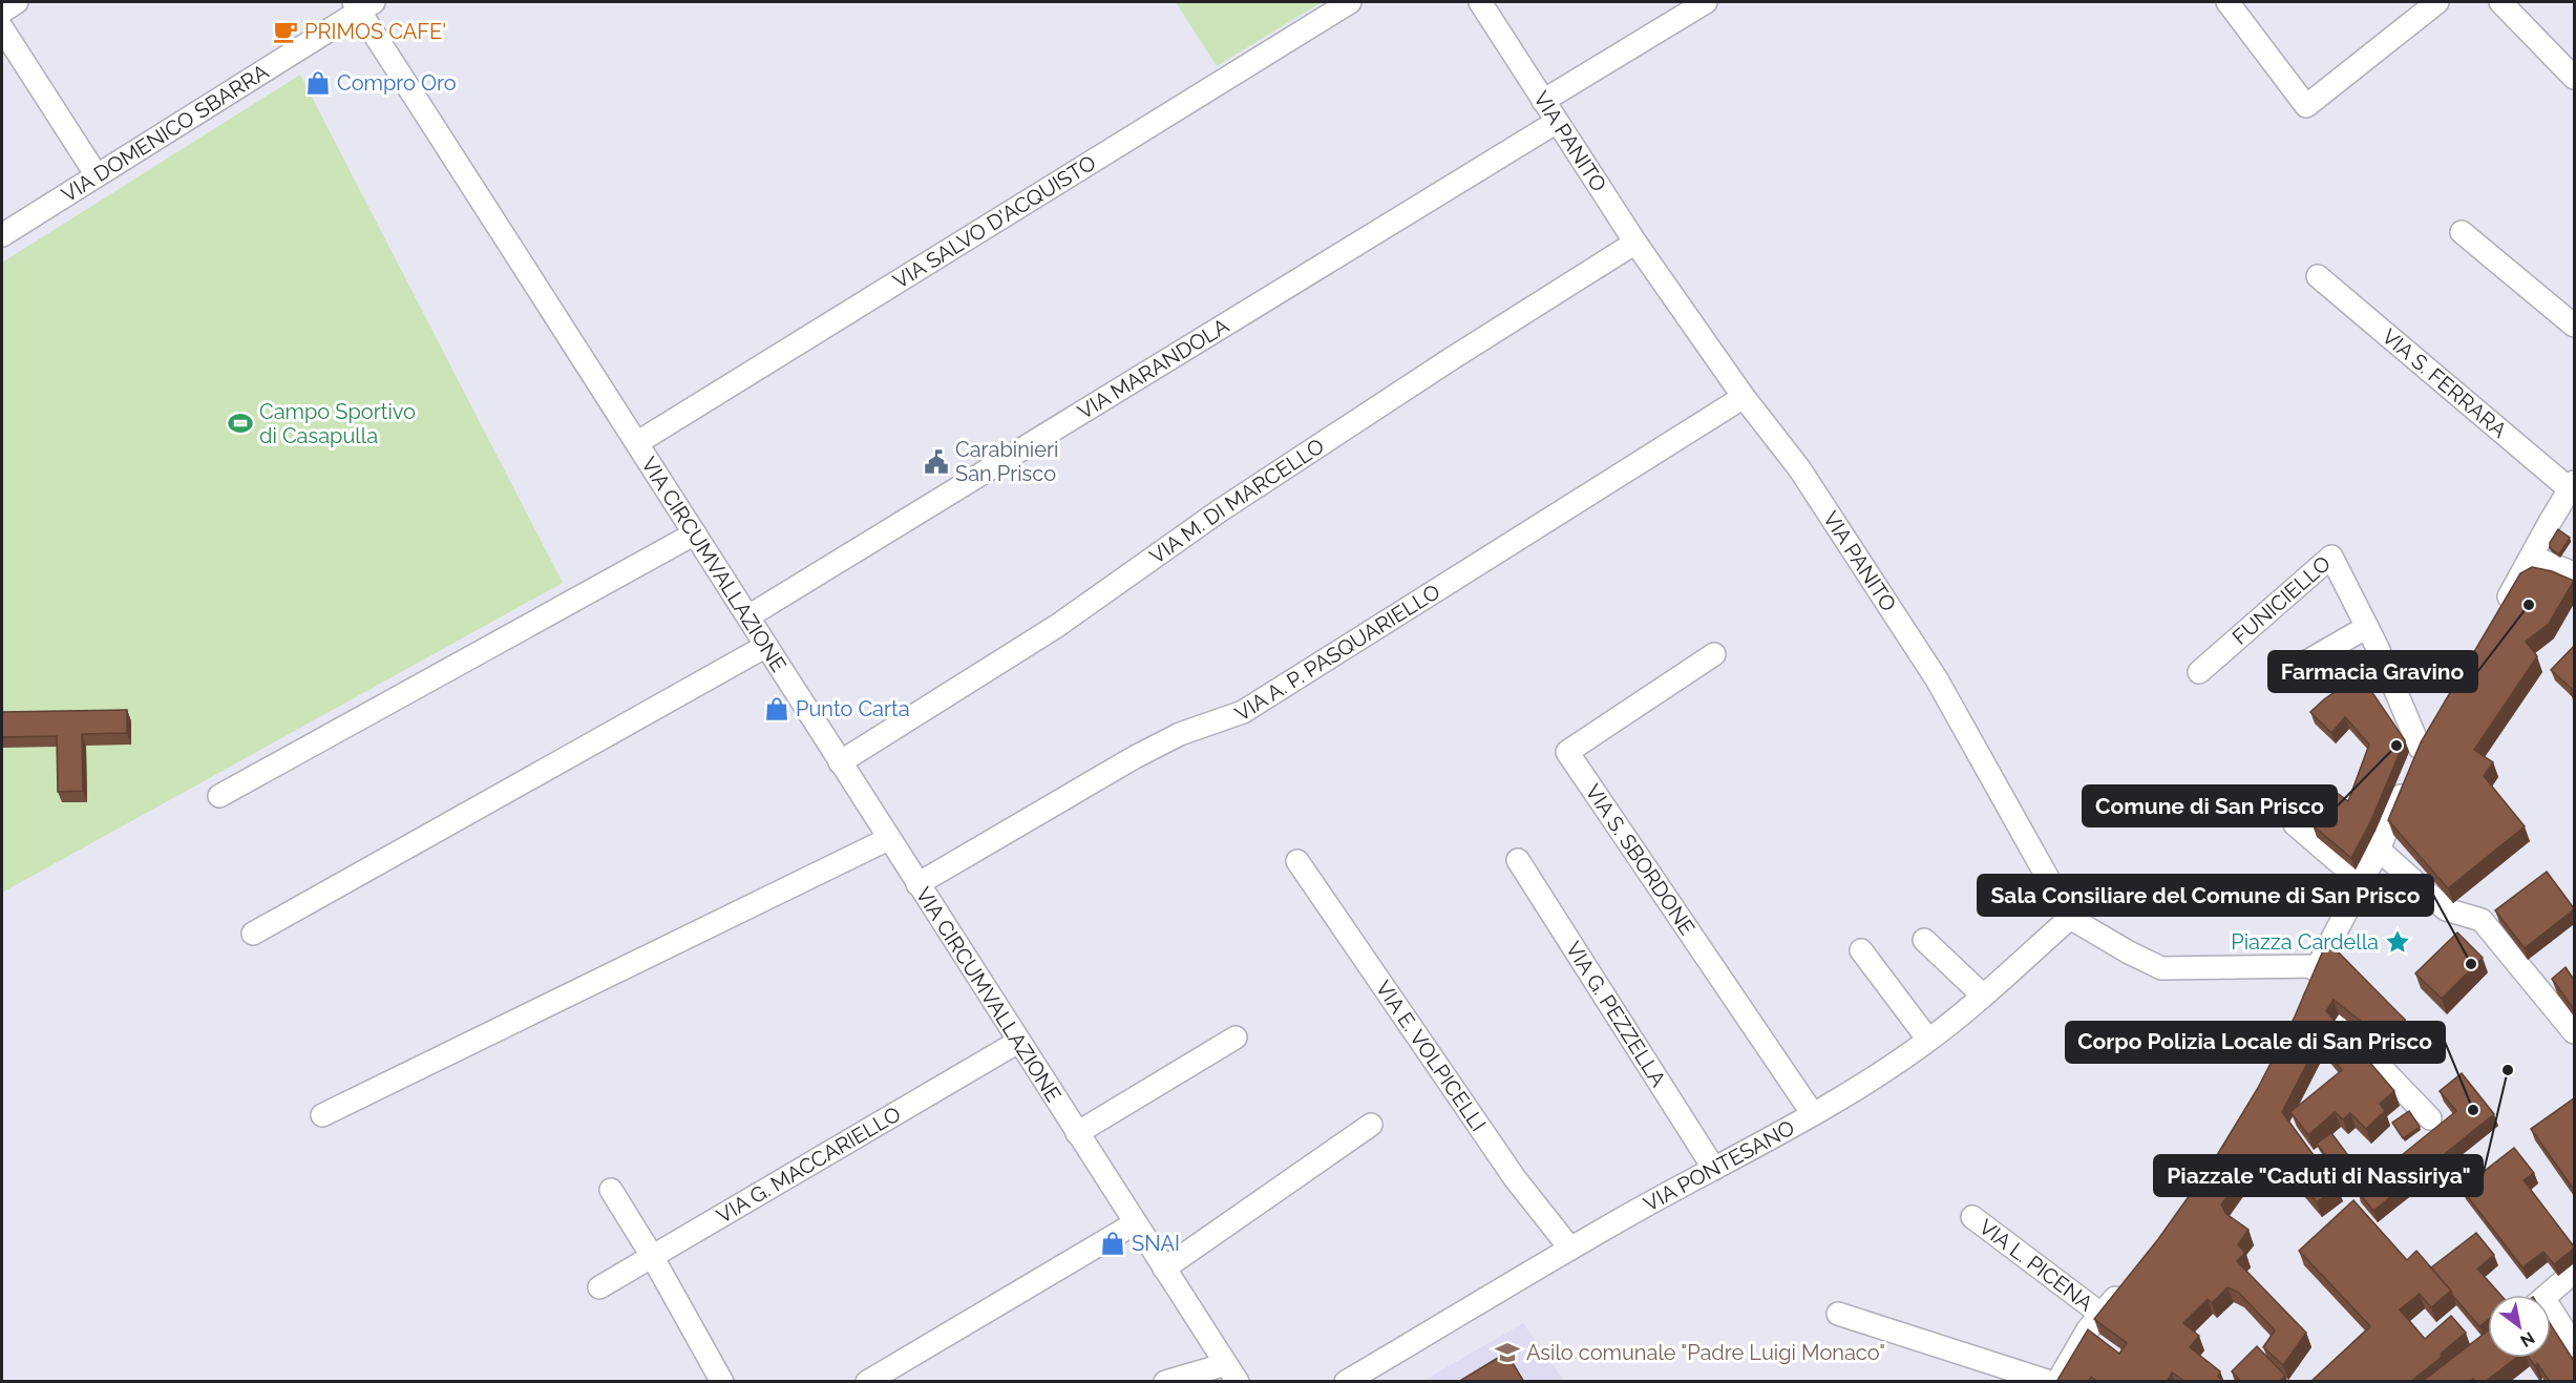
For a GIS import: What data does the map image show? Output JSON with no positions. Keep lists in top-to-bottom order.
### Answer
{
  "streets": {
    "street": [
      "VIA DOMENICO SBARRA",
      "VIA PANITO",
      "VIA SALVO D'ACQUISTO",
      "VIA MARANDOLA",
      "VIA S. FERRARA",
      "VIA M. DI MARCELLO",
      "VIA CIRCUMVALLAZIONE",
      "FUNICIELLO",
      "VIA A. P. PASQUARIELLO",
      "VIA S. SBORDONE",
      "VIA G. PEZZELLA",
      "VIA E. VOLPICELLI",
      "VIA G. MACCARIELLO",
      "VIA PONTESANO",
      "VIA L. PICENA"
    ]
  },
  "crossings": [
    ["VIA DOMENICO SBARRA", "VIA CIRCUMVALLAZIONE"],
    ["VIA PANITO", "VIA MARANDOLA"],
    ["VIA PANITO", "VIA M. DI MARCELLO"],
    ["VIA PANITO", "VIA A. P. PASQUARIELLO"],
    ["VIA PANITO", "VIA PONTESANO"],
    ["VIA SALVO D'ACQUISTO", "VIA CIRCUMVALLAZIONE"],
    ["VIA MARANDOLA", "VIA CIRCUMVALLAZIONE"],
    ["VIA M. DI MARCELLO", "VIA CIRCUMVALLAZIONE"],
    ["VIA CIRCUMVALLAZIONE", "VIA A. P. PASQUARIELLO"],
    ["VIA CIRCUMVALLAZIONE", "VIA G. MACCARIELLO"],
    ["VIA S. SBORDONE", "VIA PONTESANO"],
    ["VIA G. PEZZELLA", "VIA PONTESANO"],
    ["VIA E. VOLPICELLI", "VIA PONTESANO"]
  ],
  "places": {
    "cafe": ["PRIMOS CAFE'"],
    "shop": ["Compro Oro", "Punto Carta", "SNAI"],
    "sports": ["Campo Sportivo di Casapulla"],
    "public building": ["Carabinieri San Prisco"],
    "other": [
      "Farmacia Gravino",
      "Comune di San Prisco",
      "Sala Consiliare del Comune di San Prisco",
      "Piazzale \"Caduti di Nassiriya\"",
      "Corpo Polizia Locale di San Prisco"
    ],
    "place": ["Piazza Cardella"],
    "school or university": ["Asilo comunale \"Padre Luigi Monaco\""]
  },
  "north": "bottom right"
}
